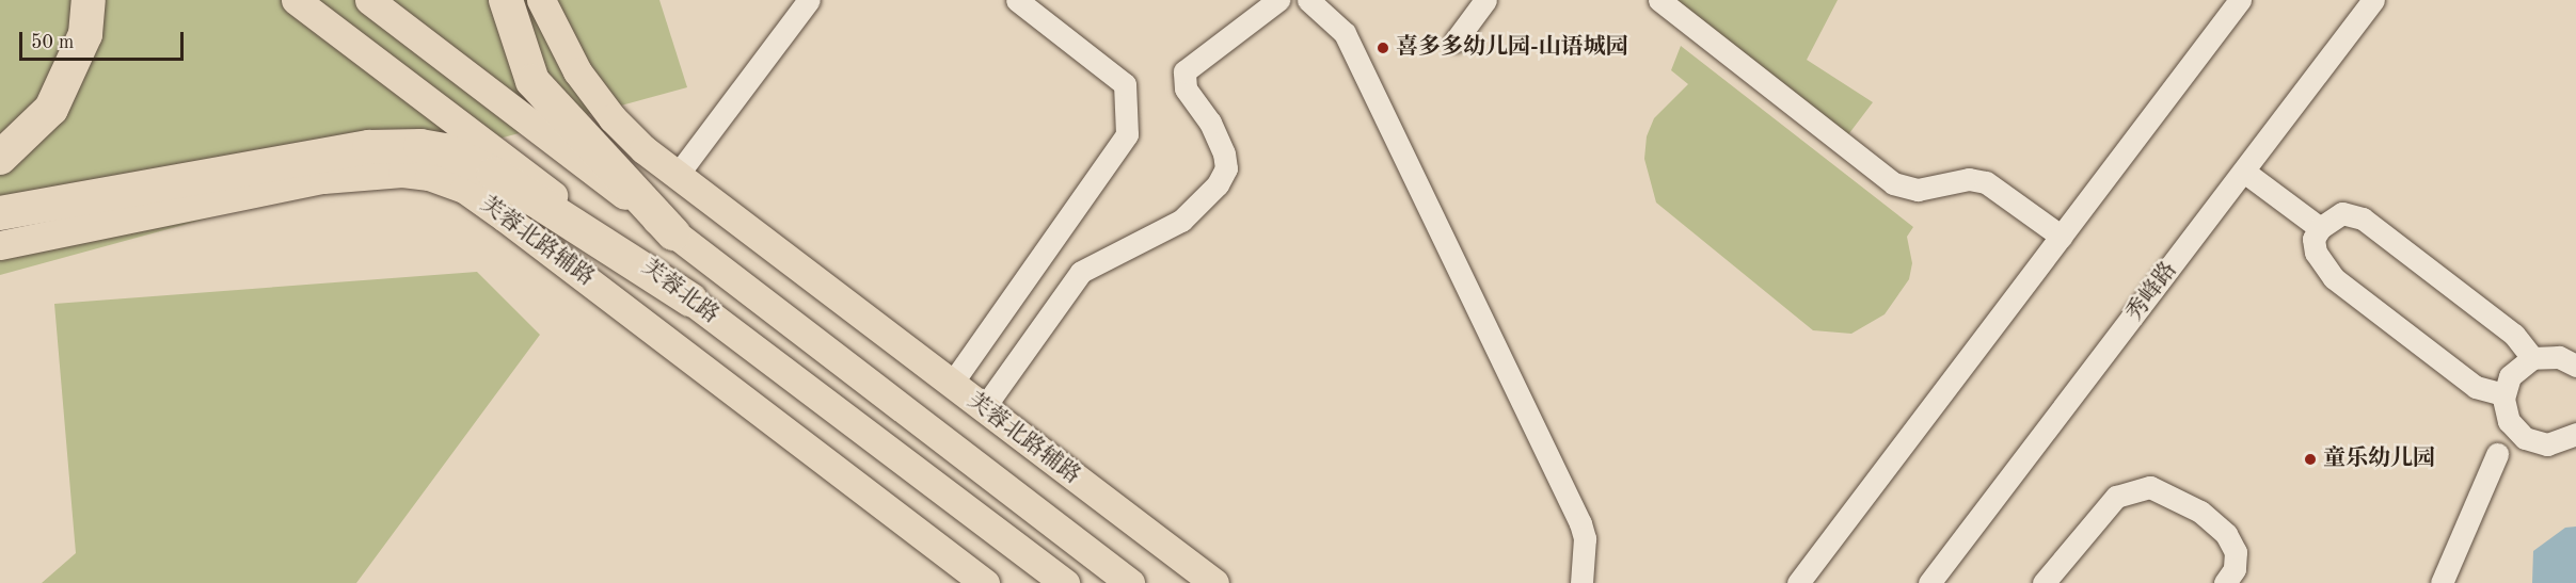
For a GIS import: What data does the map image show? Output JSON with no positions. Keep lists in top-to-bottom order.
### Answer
{
  "streets": {
    "main road": ["芙蓉北路辅路", "芙蓉北路"],
    "street": ["秀峰路"]
  },
  "places": ["喜多多幼儿园-山语城园", "童乐幼儿园"],
  "scale_bar": "50 m"
}
